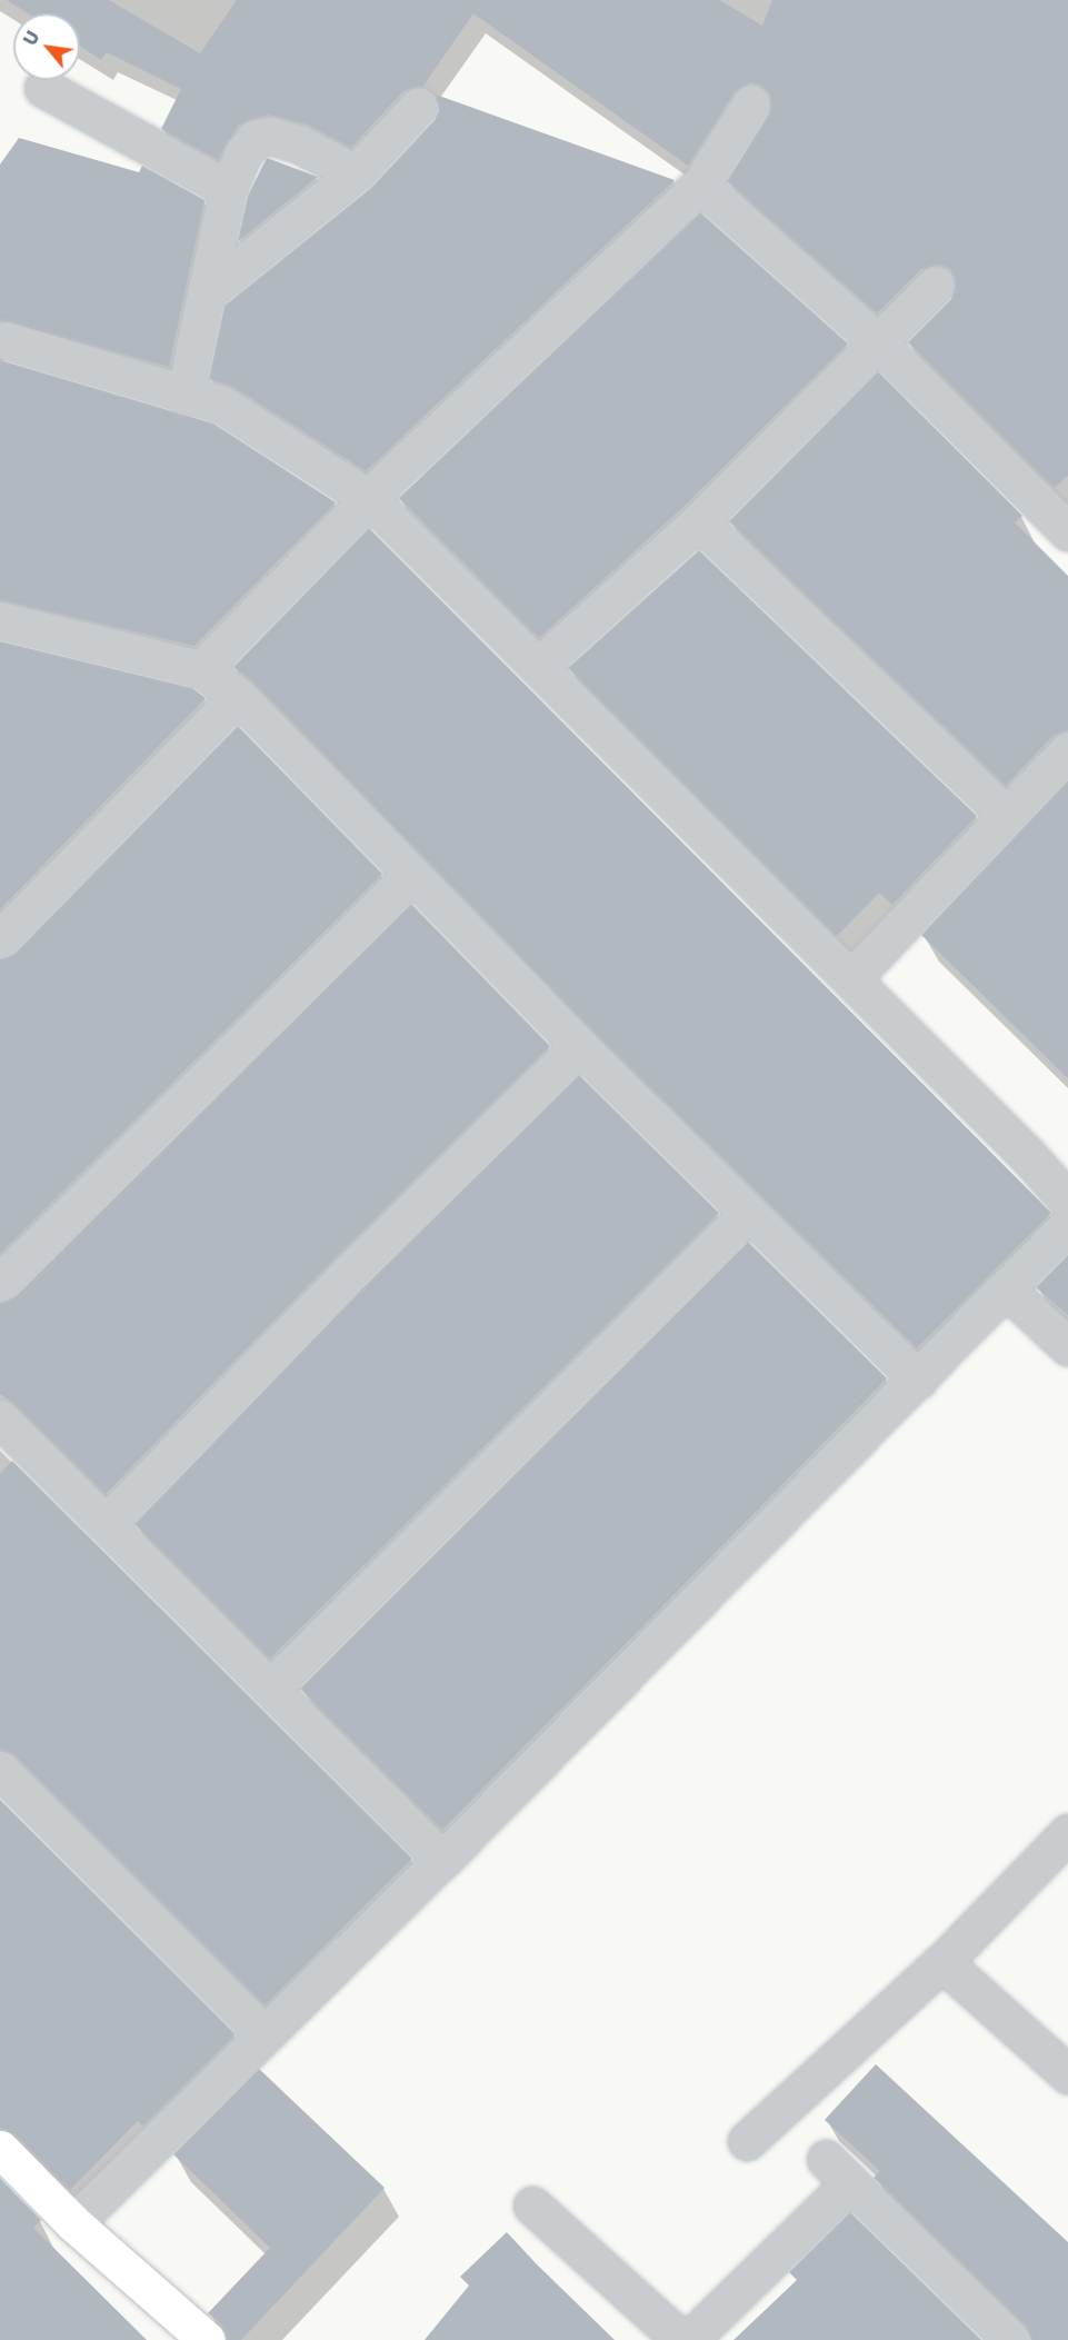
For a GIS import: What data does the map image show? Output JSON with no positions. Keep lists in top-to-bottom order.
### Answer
{
  "north": "top left"
}
